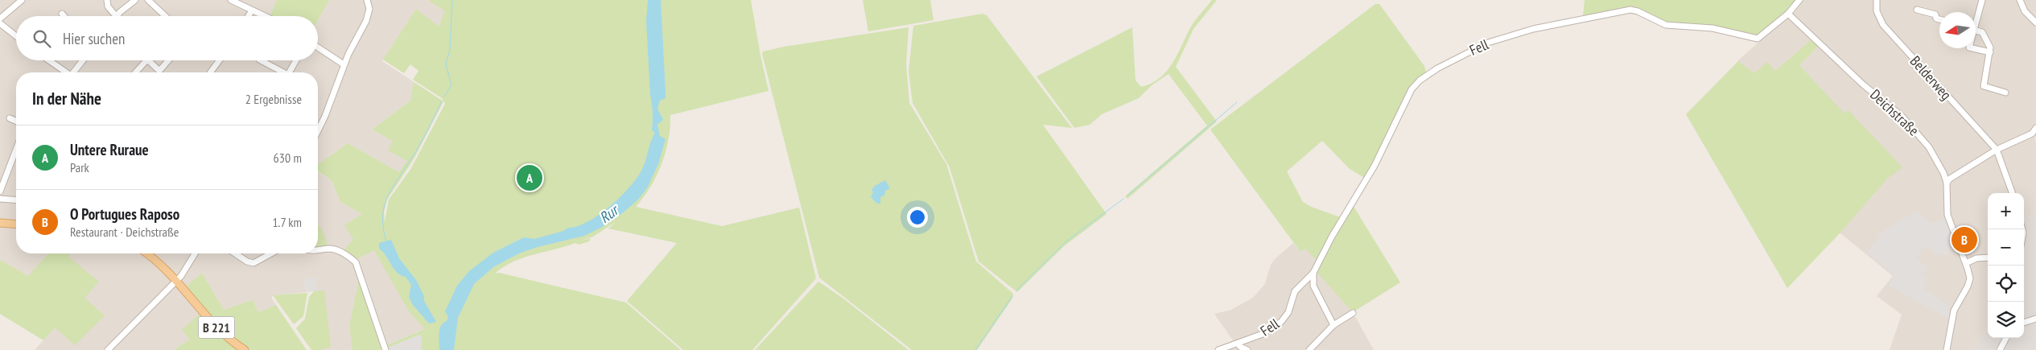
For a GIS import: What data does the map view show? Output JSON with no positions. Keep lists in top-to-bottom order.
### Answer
{
  "streets": {
    "main road": ["B 221"],
    "street": ["Fell", "Belderweg", "Deichstraße"]
  },
  "crossings": [
    ["Fell", "Deichstraße"]
  ],
  "water": ["Rur"],
  "north": "left",
  "page": {
    "search": "Hier suchen",
    "heading": ["In der Nähe", "2 Ergebnisse"],
    "list": [
      {
        "mark": "A",
        "name": "Untere Ruraue",
        "note": "Park",
        "value": "630 m"
      },
      {
        "mark": "B",
        "name": "O Portugues Raposo",
        "note": "Restaurant · Deichstraße",
        "value": "1.7 km"
      }
    ],
    "pins": ["A", "B"],
    "map_buttons": ["+", "−"]
  }
}
